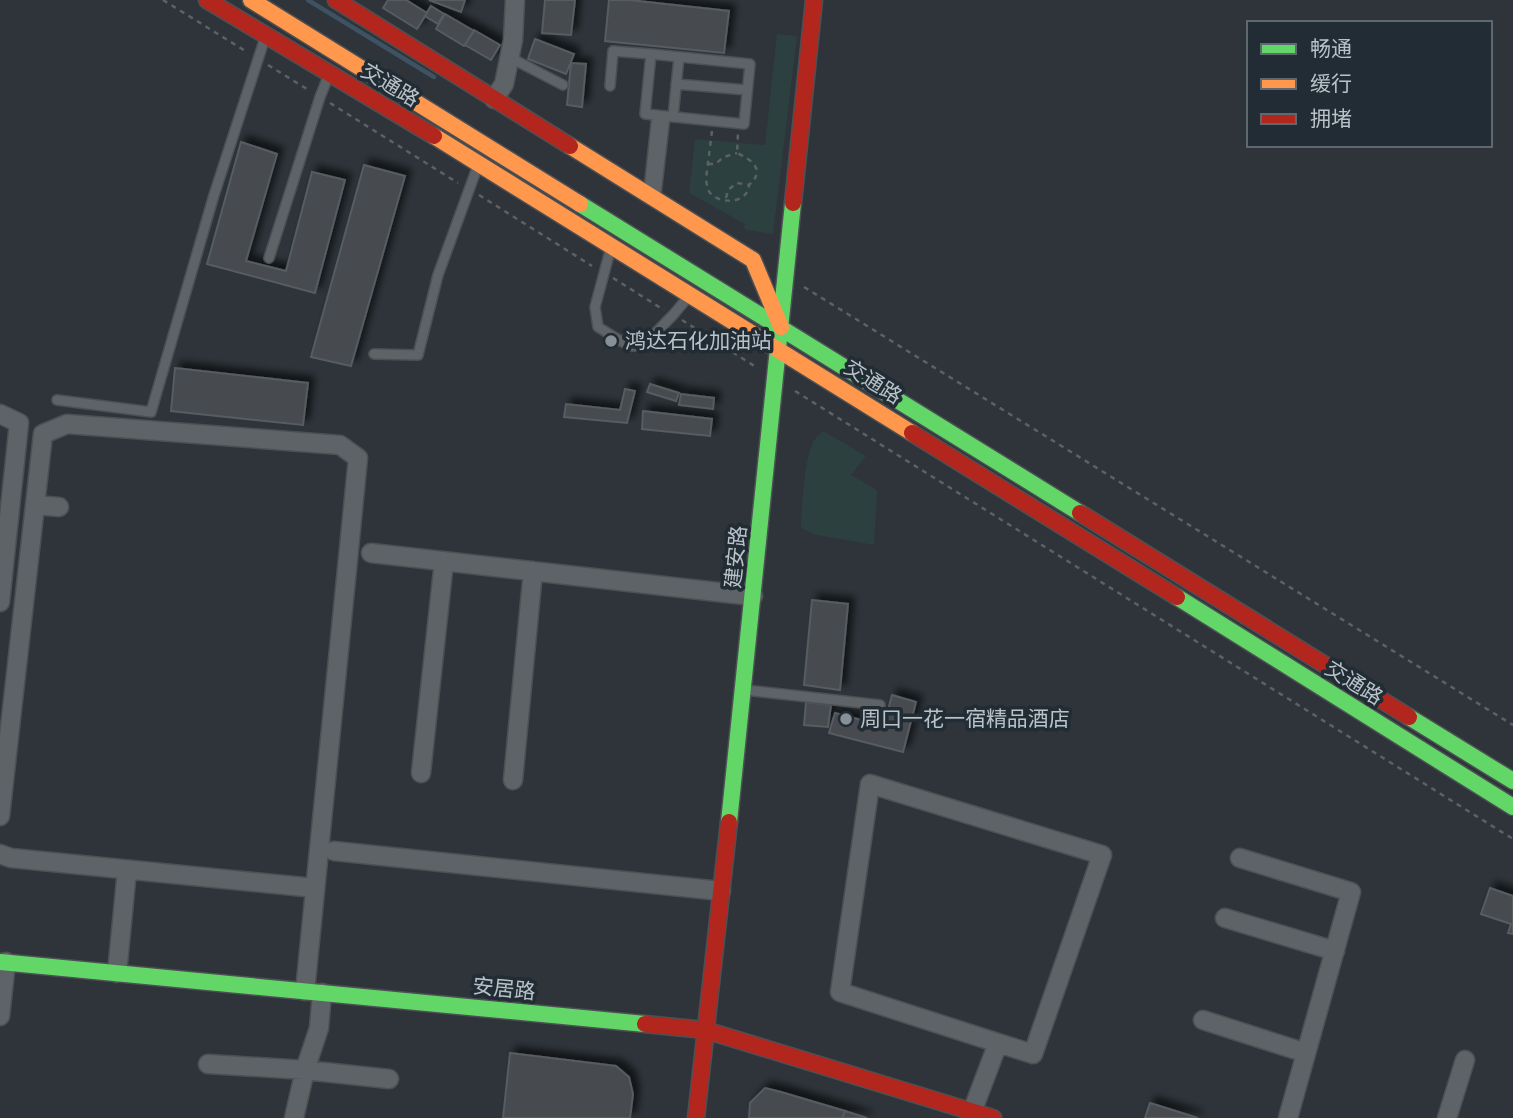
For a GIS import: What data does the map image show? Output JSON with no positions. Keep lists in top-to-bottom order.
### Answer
{
  "streets": {
    "main road": ["交通路", "建安路", "安居路"]
  },
  "crossings": [
    ["交通路", "建安路"],
    ["建安路", "安居路"]
  ],
  "places": ["鸿达石化加油站", "周口一花一宿精品酒店"],
  "legend": ["畅通", "缓行", "拥堵"]
}
